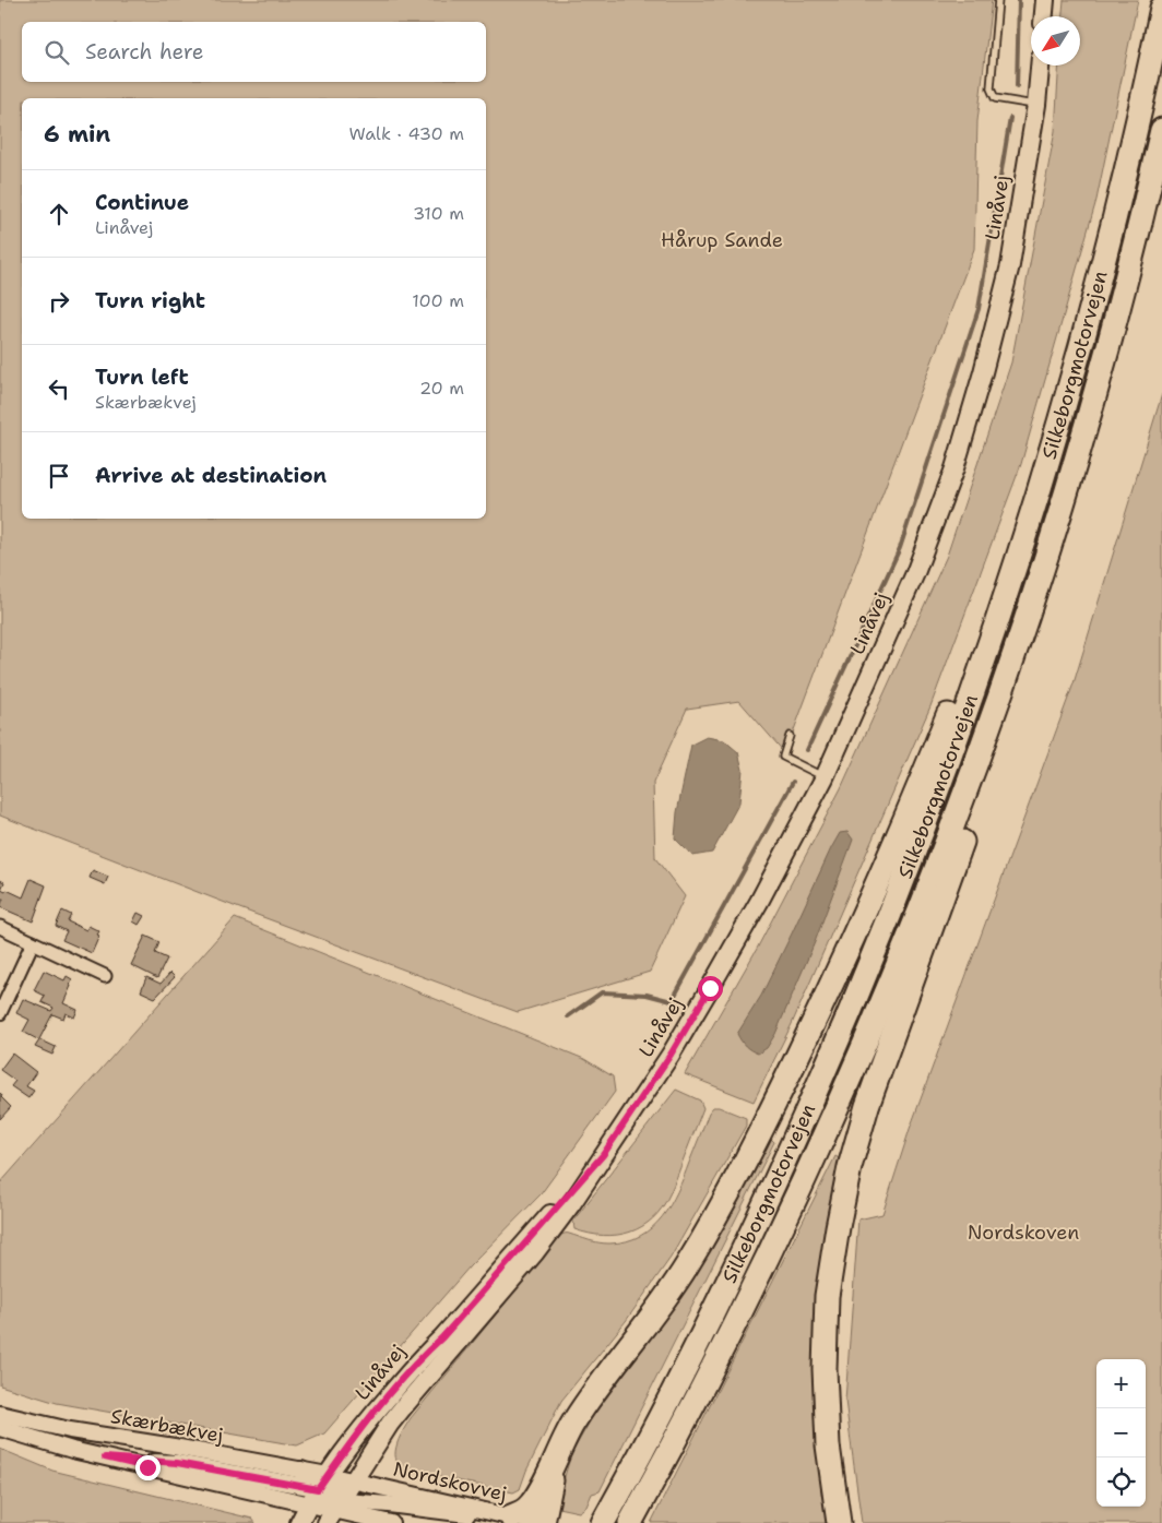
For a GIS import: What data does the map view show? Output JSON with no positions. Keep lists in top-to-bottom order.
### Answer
{
  "streets": {
    "highway": ["Silkeborgmotorvejen"],
    "main road": ["Linåvej"],
    "street": ["Skærbækvej", "Nordskovvej"]
  },
  "crossings": [
    ["Linåvej", "Nordskovvej"]
  ],
  "parks": ["Hårup Sande", "Nordskoven"],
  "north": "bottom left",
  "page": {
    "search": "Search here",
    "heading": ["6 min", "Walk · 430 m"],
    "list": [
      ["Continue", "Linåvej", "310 m"],
      ["Turn right", "100 m"],
      ["Turn left", "Skærbækvej", "20 m"],
      "Arrive at destination"
    ],
    "map_buttons": ["+", "−"]
  }
}
